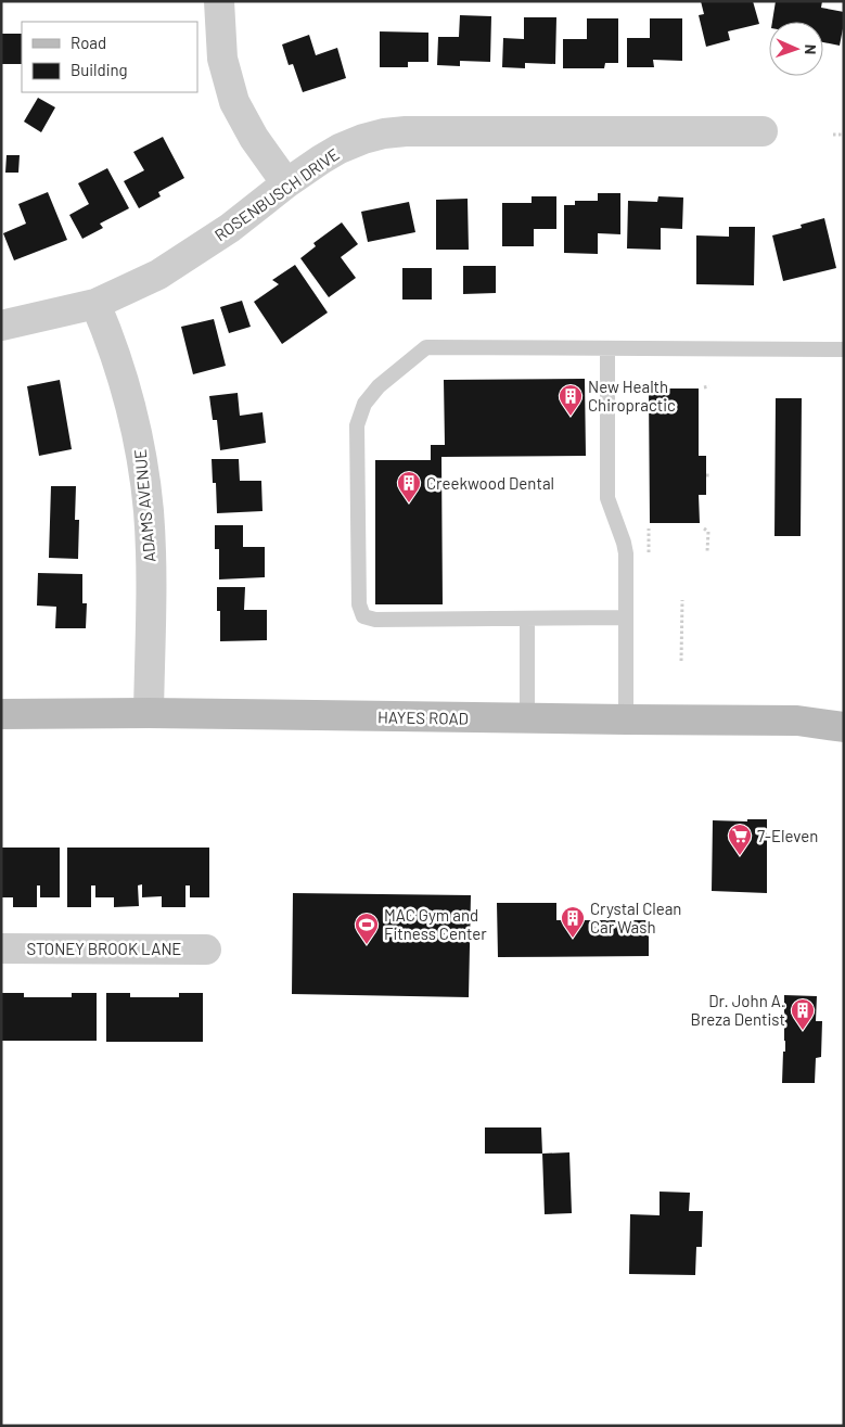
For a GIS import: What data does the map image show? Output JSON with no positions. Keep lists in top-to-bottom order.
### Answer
{
  "streets": {
    "street": [
      "ROSENBUSCH DRIVE",
      "ADAMS AVENUE",
      "HAYES ROAD",
      "STONEY BROOK LANE"
    ]
  },
  "crossings": [
    ["ROSENBUSCH DRIVE", "ADAMS AVENUE"],
    ["ADAMS AVENUE", "HAYES ROAD"]
  ],
  "places": {
    "building": [
      "New Health Chiropractic",
      "Creekwood Dental",
      "Crystal Clean Car Wash",
      "Dr. John A. Breza Dentist"
    ],
    "supermarket": ["7-Eleven"],
    "sports": ["MAC Gym and Fitness Center"]
  },
  "legend": ["Road", "Building"],
  "north": "right"
}
